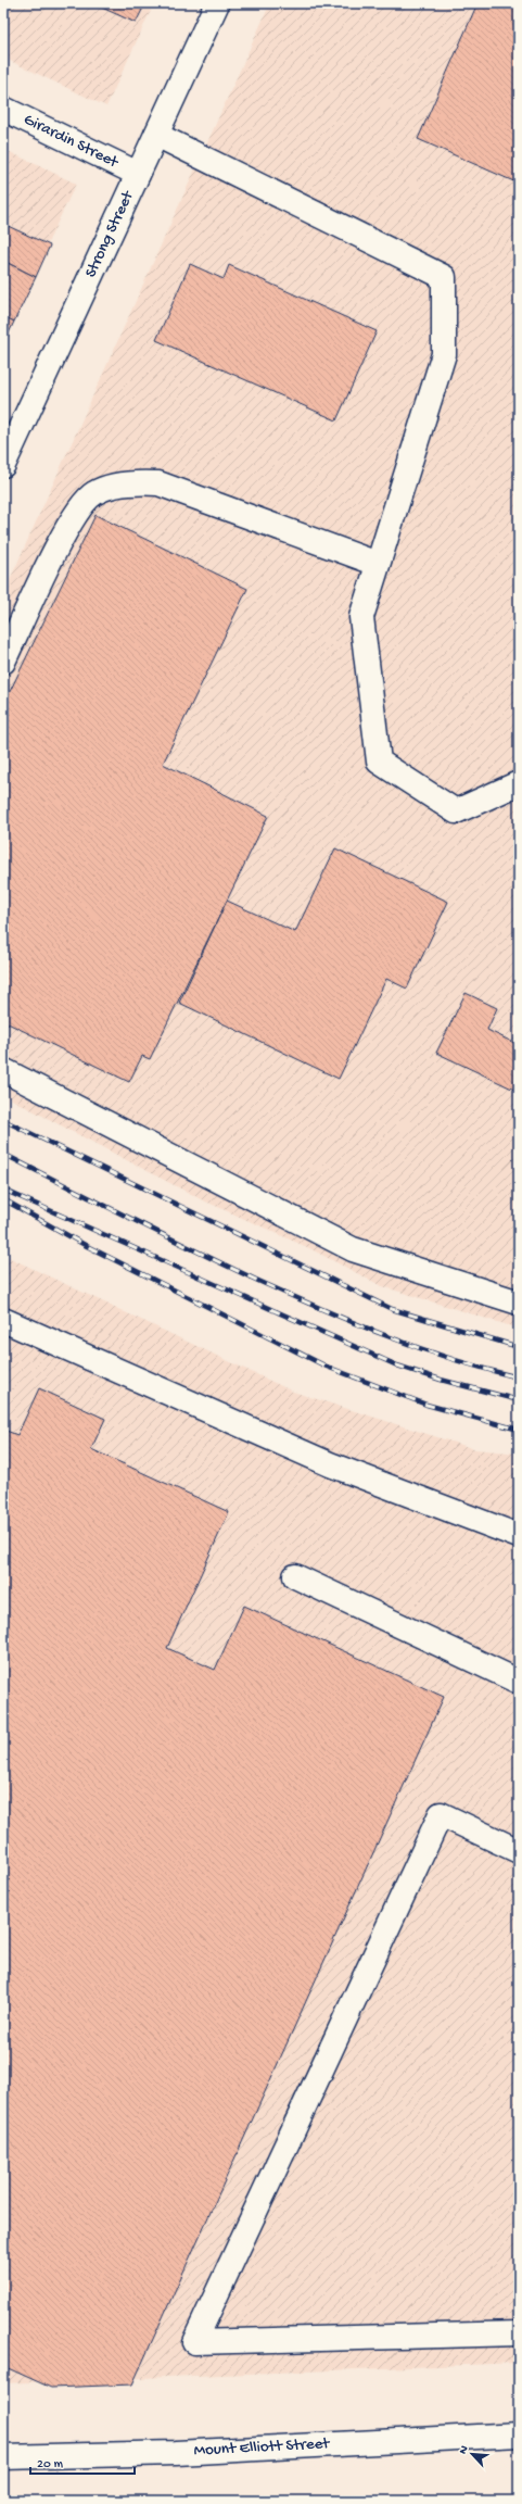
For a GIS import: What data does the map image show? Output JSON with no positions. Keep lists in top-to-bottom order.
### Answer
{
  "streets": {
    "street": ["Girardin Street", "Strong Street", "Mount Elliott Street"]
  },
  "crossings": [
    ["Girardin Street", "Strong Street"]
  ],
  "scale_bar": "20 m",
  "north": "top left"
}
